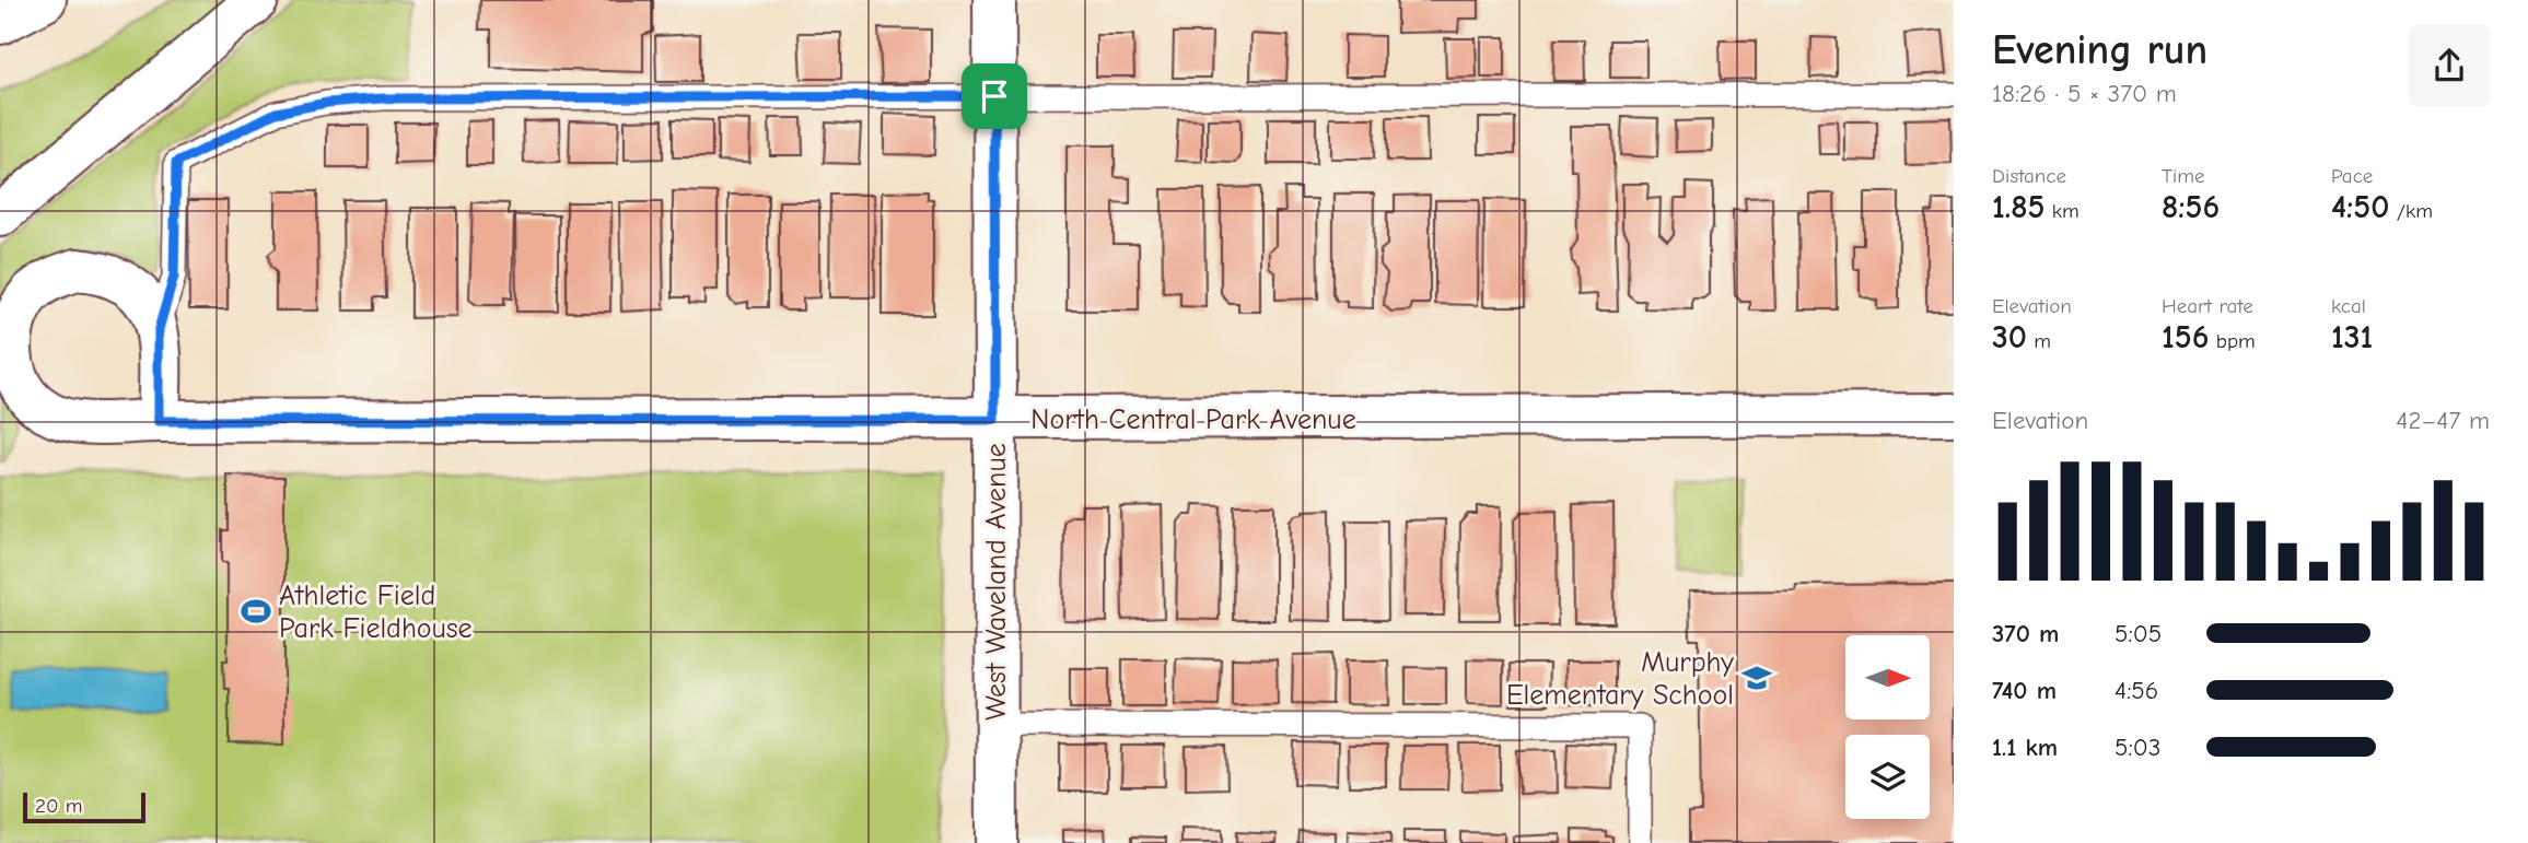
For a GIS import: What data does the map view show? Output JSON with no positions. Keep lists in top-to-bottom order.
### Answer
{
  "streets": {
    "main road": ["North Central Park Avenue", "West Waveland Avenue"]
  },
  "crossings": [
    ["North Central Park Avenue", "West Waveland Avenue"]
  ],
  "places": {
    "sports": ["Athletic Field Park Fieldhouse"],
    "school or university": ["Murphy Elementary School"]
  },
  "scale_bar": "20 m",
  "north": "right",
  "page": {
    "heading": ["Evening run", "18:26 · 5 × 370 m"],
    "stats": [
      ["Distance", "1.85 km"],
      ["Time", "8:56"],
      ["Pace", "4:50 /km"],
      ["Elevation", "30 m"],
      ["Heart rate", "156 bpm"],
      ["kcal", "131"]
    ],
    "chart": ["Elevation", "42–47 m"],
    "list": [
      {
        "name": "370 m",
        "note": "5:05"
      },
      {
        "name": "740 m",
        "note": "4:56"
      },
      {
        "name": "1.1 km",
        "note": "5:03"
      }
    ],
    "scale": "20 m"
  }
}
